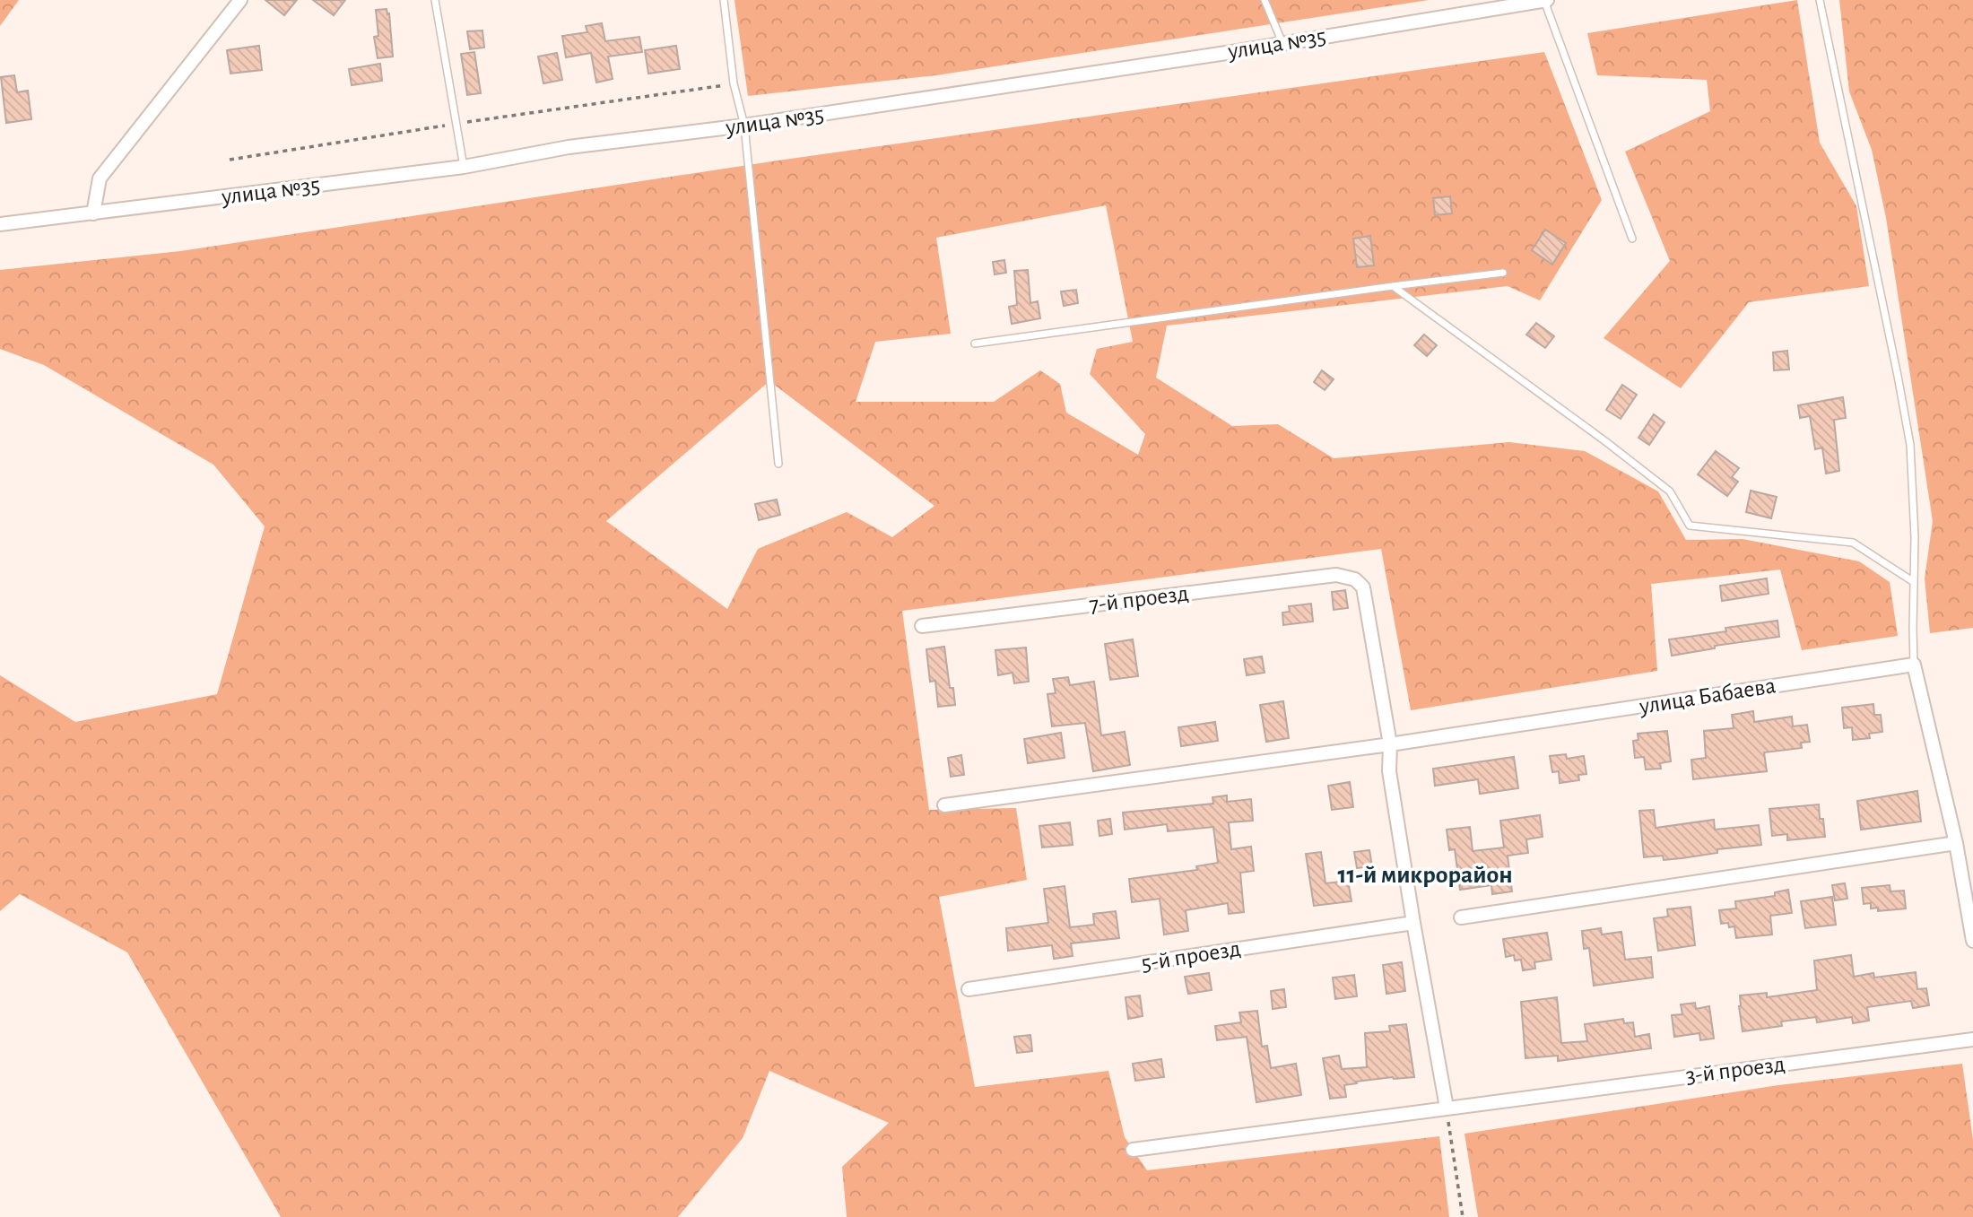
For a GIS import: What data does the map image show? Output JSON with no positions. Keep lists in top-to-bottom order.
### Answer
{
  "streets": {
    "street": [
      "улица №35",
      "7-й проезд",
      "улица Бабаева",
      "5-й проезд",
      "3-й проезд"
    ]
  },
  "crossings": [
    ["7-й проезд", "улица Бабаева"]
  ],
  "districts": ["11-й микрорайон"]
}
